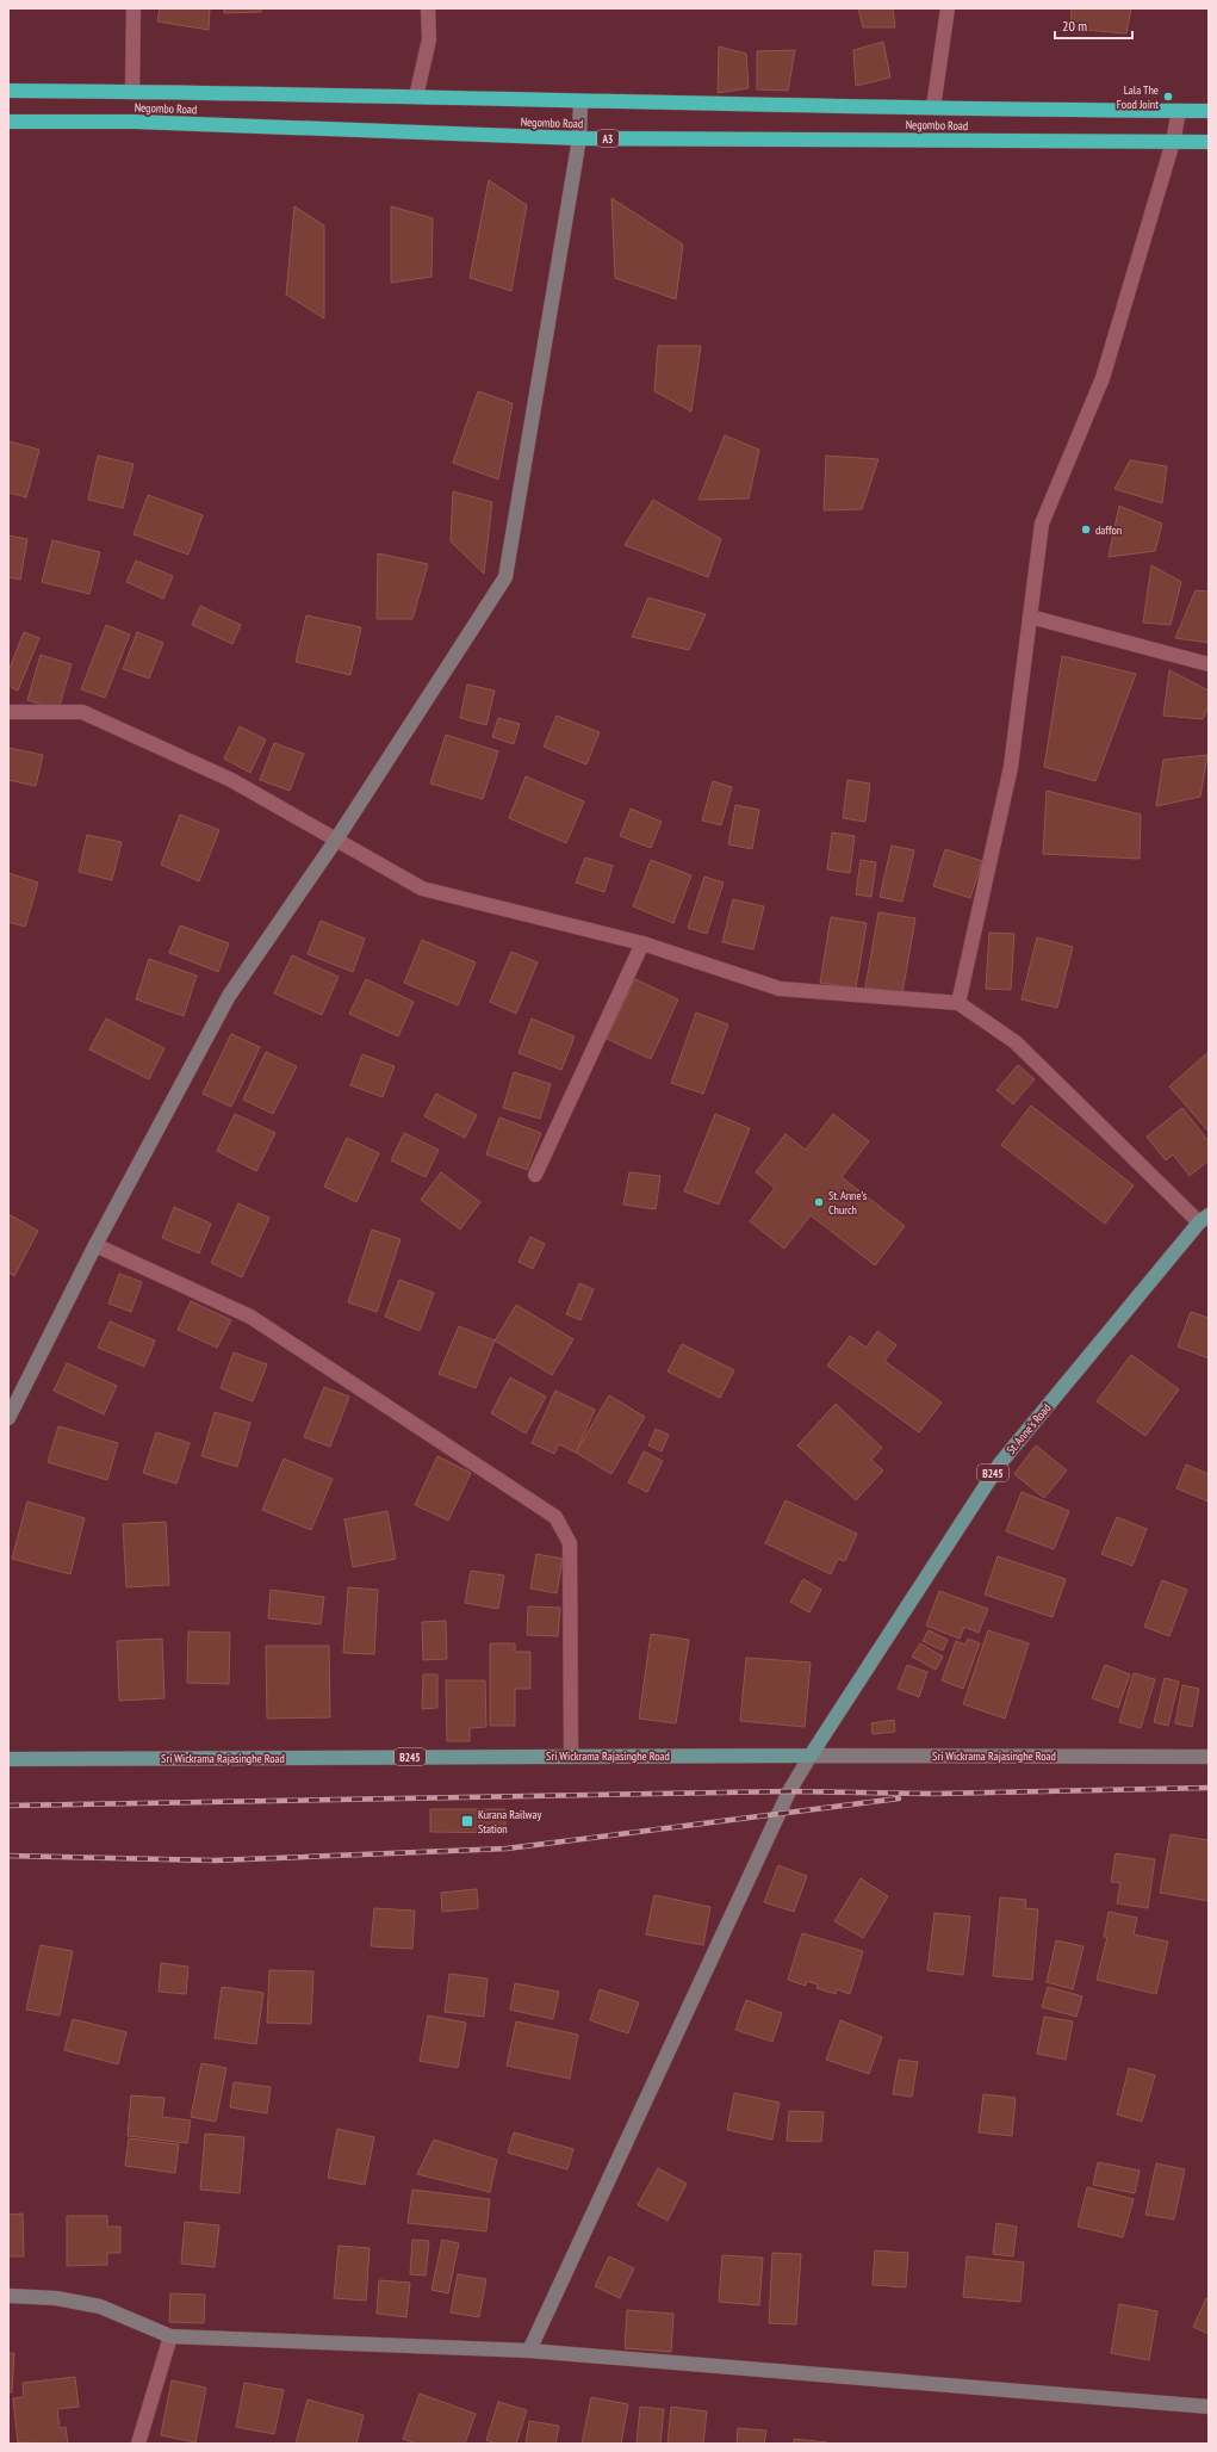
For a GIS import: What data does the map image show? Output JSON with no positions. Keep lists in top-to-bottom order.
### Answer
{
  "streets": {
    "highway": ["Negombo Road", "A3"],
    "main road": ["St. Anne's Road", "B245", "Sri Wickrama Rajasinghe Road"]
  },
  "crossings": [
    ["St. Anne's Road", "Sri Wickrama Rajasinghe Road"]
  ],
  "places": {
    "other": ["Lala The Food Joint", "daffon", "St. Anne's Church"],
    "transit": ["Kurana Railway Station"]
  },
  "scale_bar": "20 m"
}
